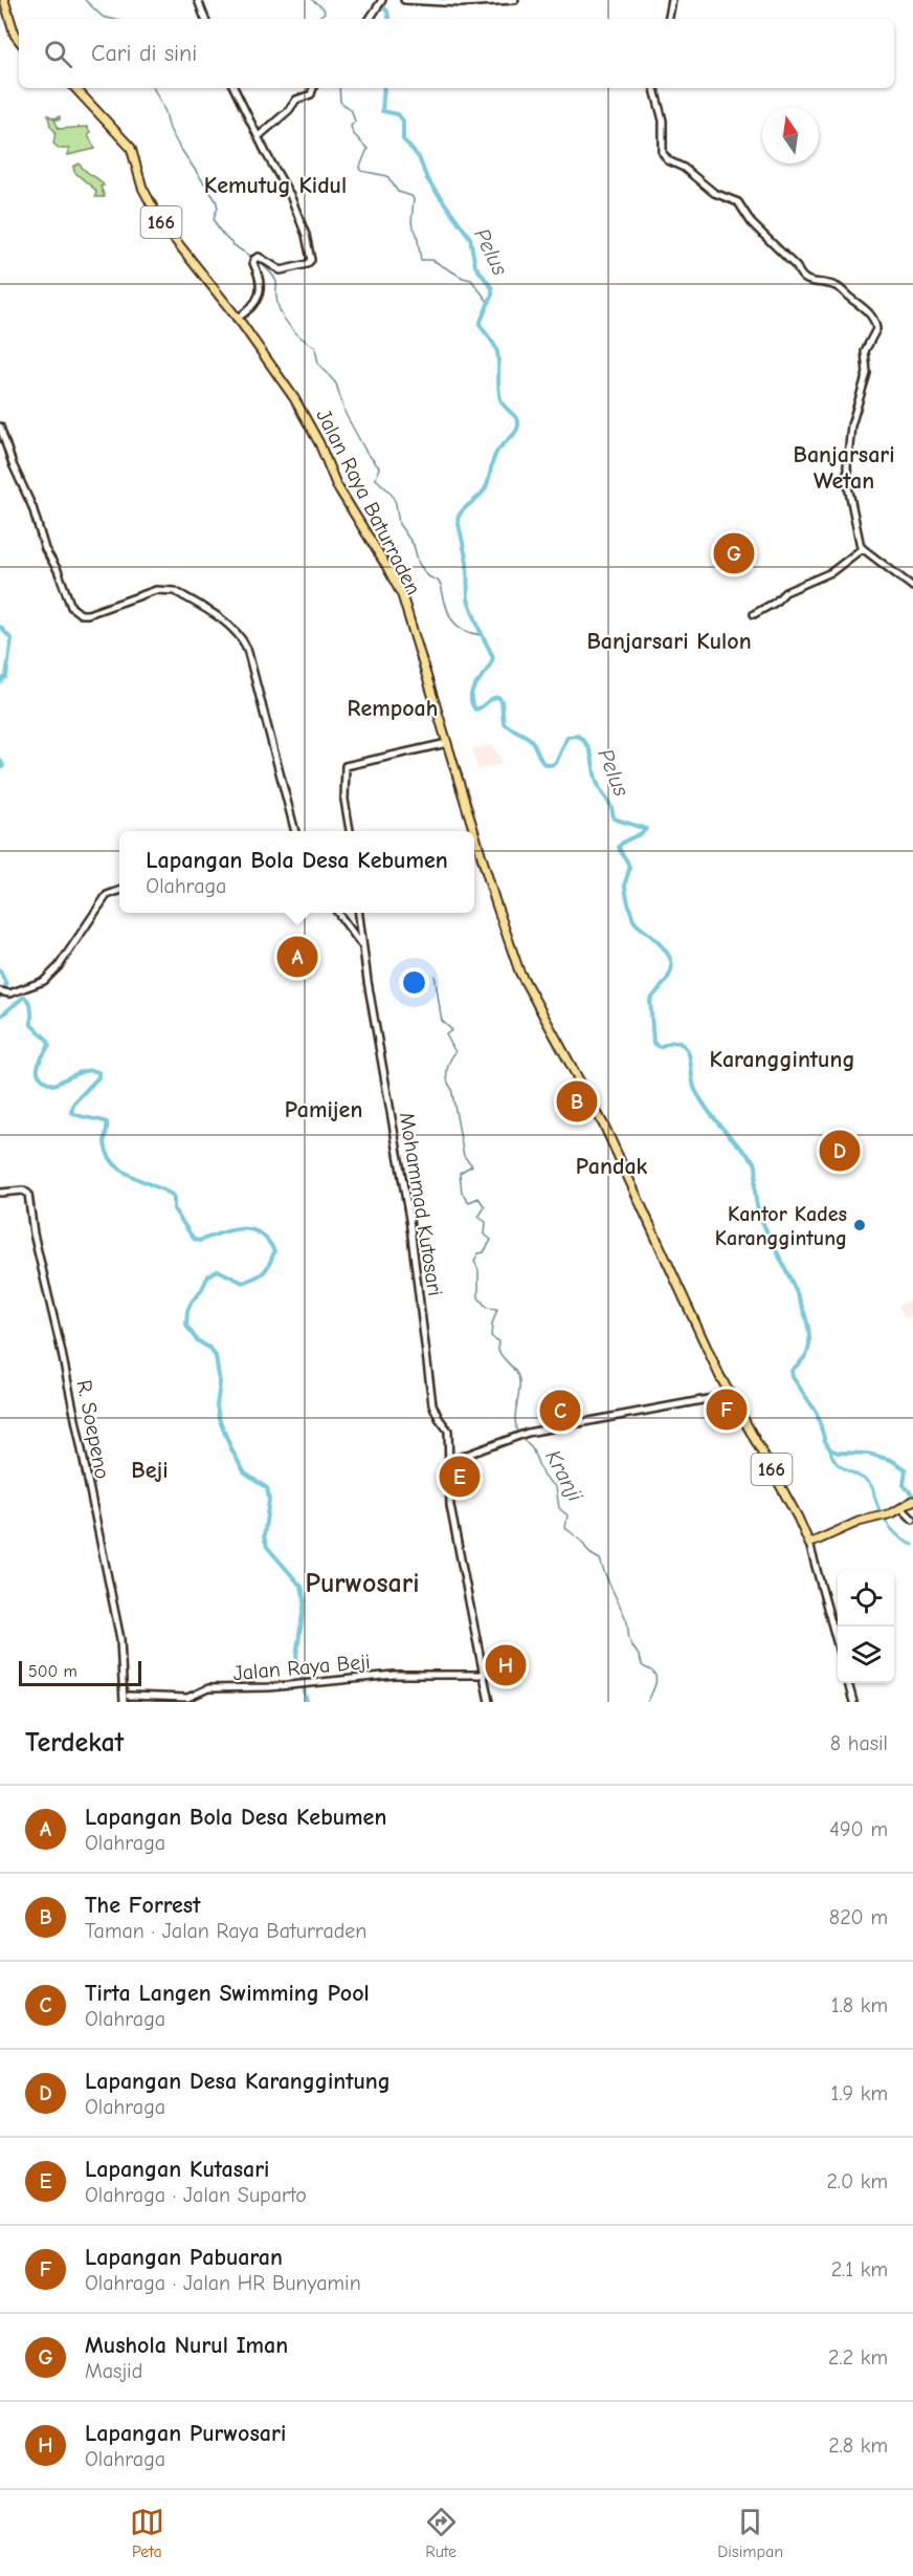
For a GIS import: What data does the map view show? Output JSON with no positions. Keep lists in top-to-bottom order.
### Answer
{
  "streets": {
    "main road": ["166", "Jalan Raya Baturraden"],
    "street": ["Mohammad Kutosari", "R. Soepeno", "Jalan Raya Beji"]
  },
  "crossings": [
    ["166", "Jalan Raya Baturraden"],
    ["R. Soepeno", "Jalan Raya Beji"]
  ],
  "districts": [
    "Kemutug Kidul",
    "Banjarsari Wetan",
    "Banjarsari Kulon",
    "Rempoah",
    "Karanggintung",
    "Pamijen",
    "Pandak",
    "Beji",
    "Purwosari"
  ],
  "water": ["Pelus", "Kranji"],
  "places": ["Kantor Kades Karanggintung"],
  "scale_bar": "500 m",
  "north": "top",
  "page": {
    "search": "Cari di sini",
    "pins": [
      "G",
      "A",
      "B",
      "D",
      "F",
      "C",
      "E",
      "H"
    ],
    "popup": ["Lapangan Bola Desa Kebumen", "Olahraga"],
    "scale": "500 m",
    "heading": ["Terdekat", "8 hasil"],
    "list": [
      {
        "mark": "A",
        "name": "Lapangan Bola Desa Kebumen",
        "note": "Olahraga",
        "value": "490 m"
      },
      {
        "mark": "B",
        "name": "The Forrest",
        "note": "Taman · Jalan Raya Baturraden",
        "value": "820 m"
      },
      {
        "mark": "C",
        "name": "Tirta Langen Swimming Pool",
        "note": "Olahraga",
        "value": "1.8 km"
      },
      {
        "mark": "D",
        "name": "Lapangan Desa Karanggintung",
        "note": "Olahraga",
        "value": "1.9 km"
      },
      {
        "mark": "E",
        "name": "Lapangan Kutasari",
        "note": "Olahraga · Jalan Suparto",
        "value": "2.0 km"
      },
      {
        "mark": "F",
        "name": "Lapangan Pabuaran",
        "note": "Olahraga · Jalan HR Bunyamin",
        "value": "2.1 km"
      },
      {
        "mark": "G",
        "name": "Mushola Nurul Iman",
        "note": "Masjid",
        "value": "2.2 km"
      },
      {
        "mark": "H",
        "name": "Lapangan Purwosari",
        "note": "Olahraga",
        "value": "2.8 km"
      }
    ],
    "nav": ["Peta", "Rute", "Disimpan"]
  }
}
